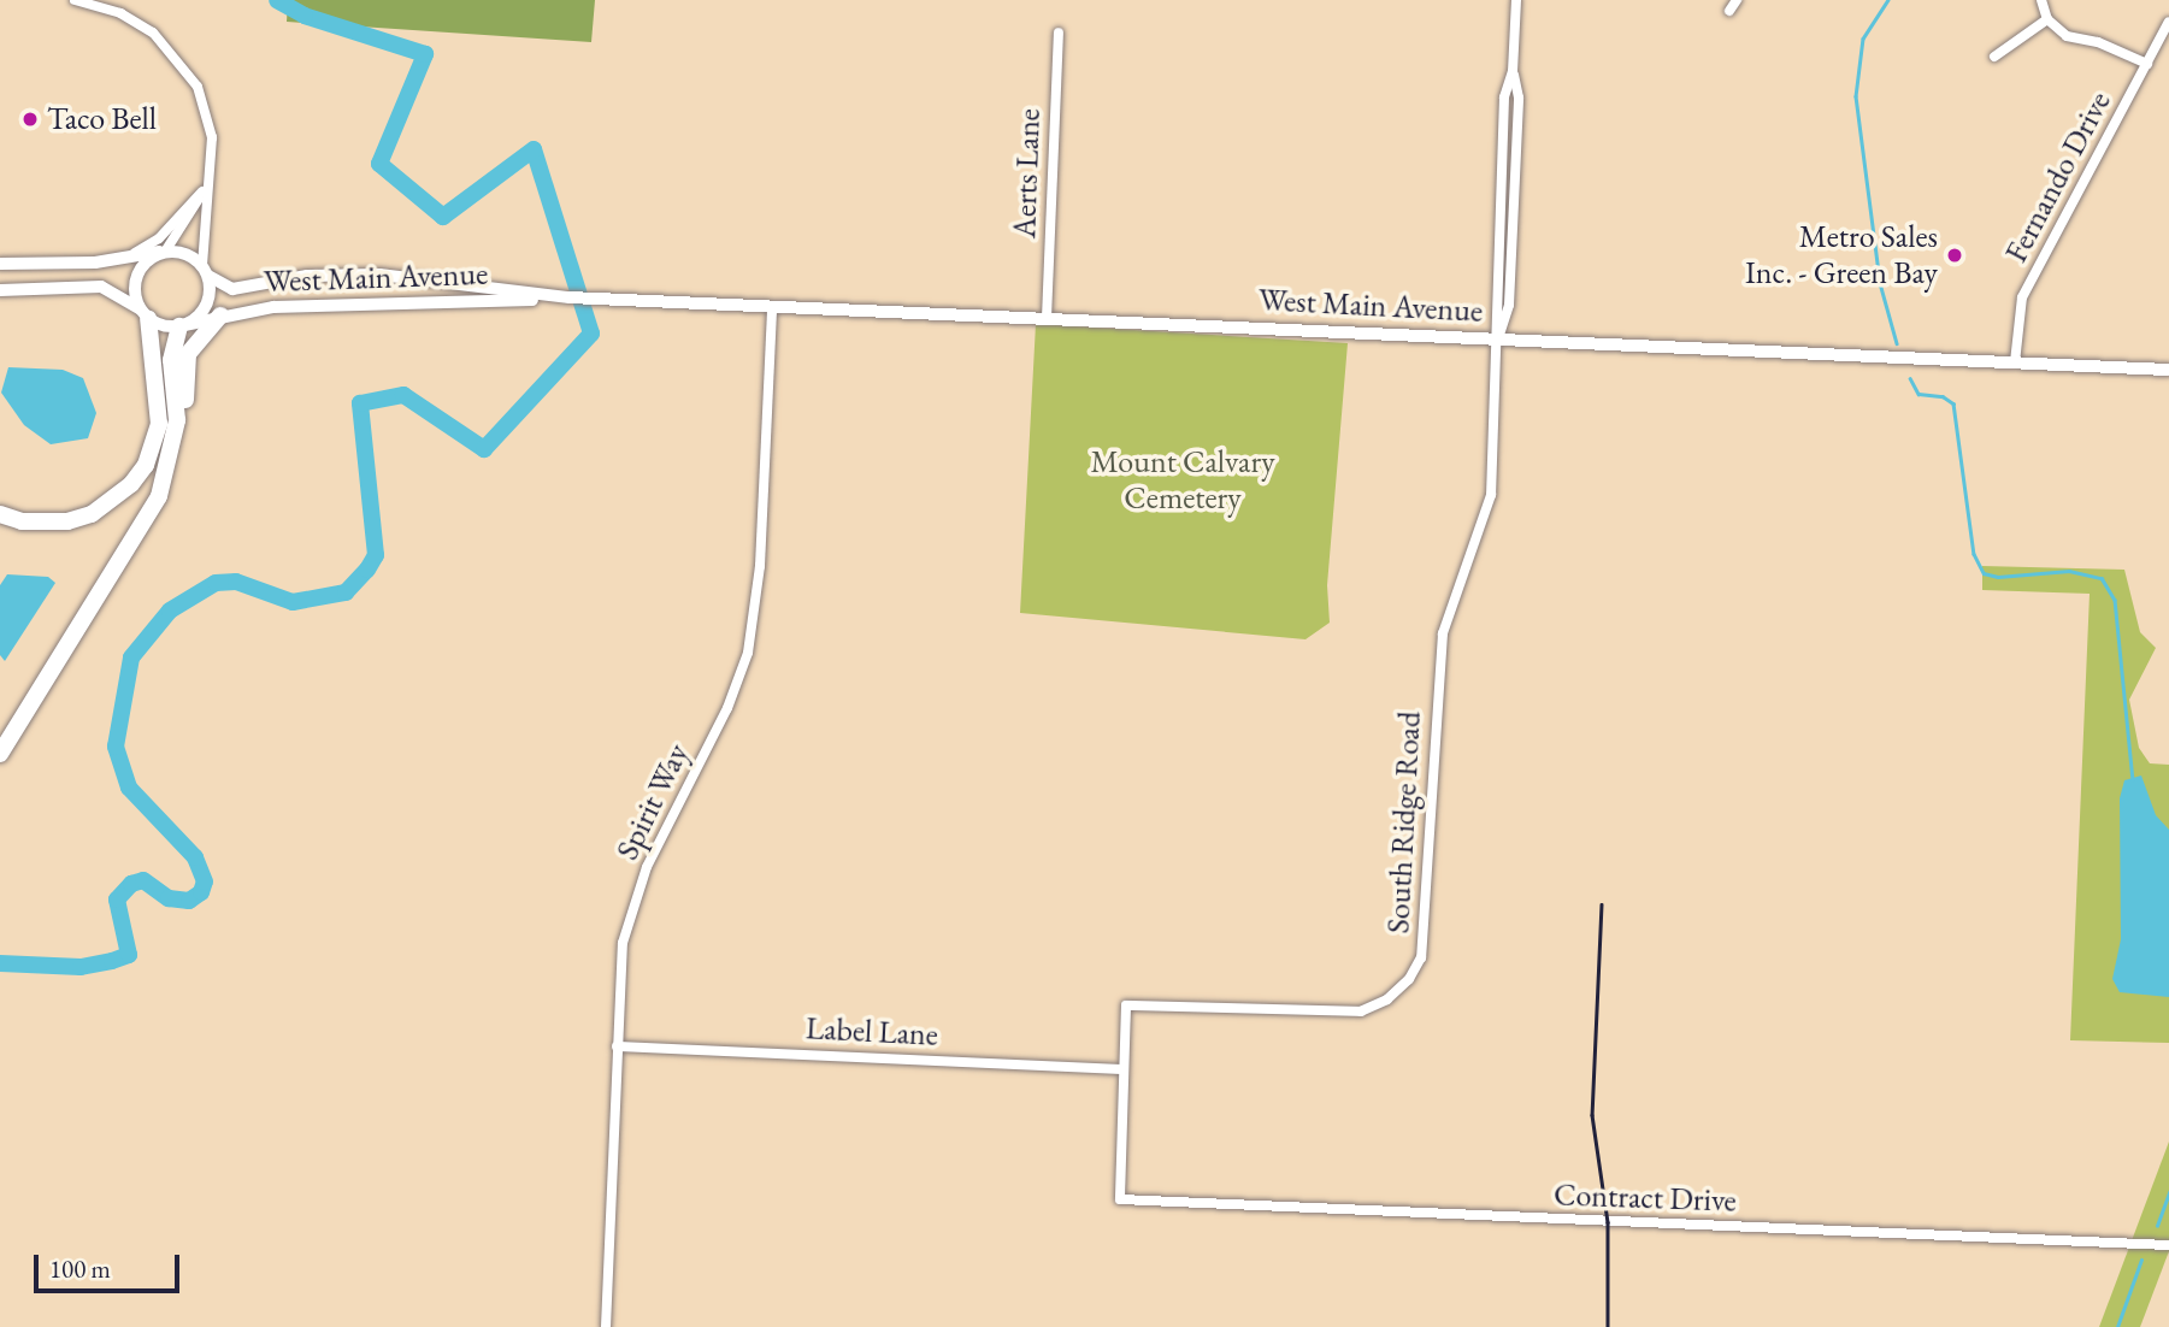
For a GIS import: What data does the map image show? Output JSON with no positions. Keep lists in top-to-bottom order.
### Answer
{
  "streets": {
    "main road": ["West Main Avenue"],
    "street": [
      "Aerts Lane",
      "Fernando Drive",
      "Spirit Way",
      "South Ridge Road",
      "Label Lane",
      "Contract Drive"
    ]
  },
  "crossings": [
    ["Aerts Lane", "West Main Avenue"],
    ["Fernando Drive", "West Main Avenue"],
    ["West Main Avenue", "Spirit Way"],
    ["West Main Avenue", "South Ridge Road"],
    ["Spirit Way", "Label Lane"],
    ["South Ridge Road", "Label Lane"],
    ["South Ridge Road", "Contract Drive"]
  ],
  "parks": ["Mount Calvary Cemetery"],
  "places": ["Taco Bell", "Metro Sales Inc. - Green Bay"],
  "scale_bar": "100 m"
}
